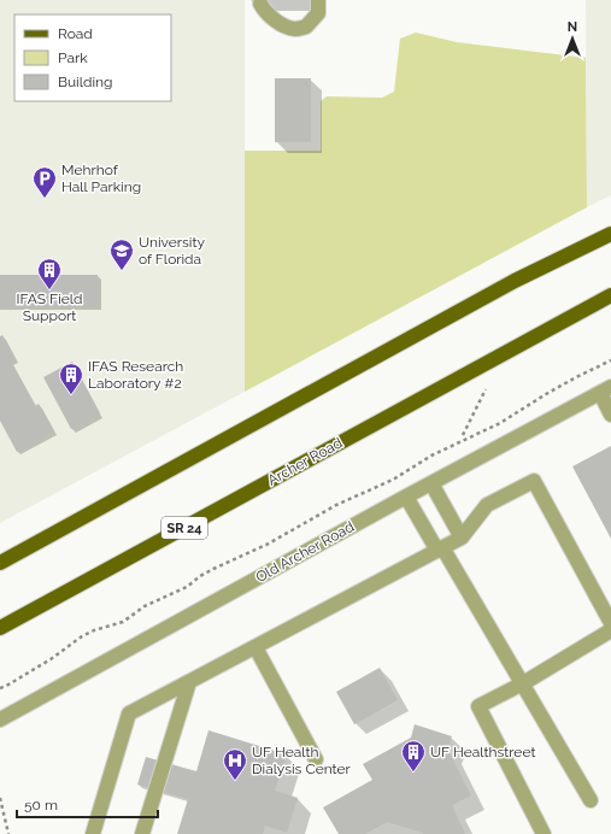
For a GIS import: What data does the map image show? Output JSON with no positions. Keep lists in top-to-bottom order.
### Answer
{
  "streets": {
    "main road": ["Archer Road", "SR 24"],
    "street": ["Old Archer Road"]
  },
  "places": {
    "parking": ["Mehrhof Hall Parking"],
    "school or university": ["University of Florida"],
    "building": ["IFAS Field Support", "IFAS Research Laboratory #2", "UF Healthstreet"],
    "hospital": ["UF Health Dialysis Center"]
  },
  "legend": ["Road", "Park", "Building"],
  "scale_bar": "50 m",
  "north": "top"
}
